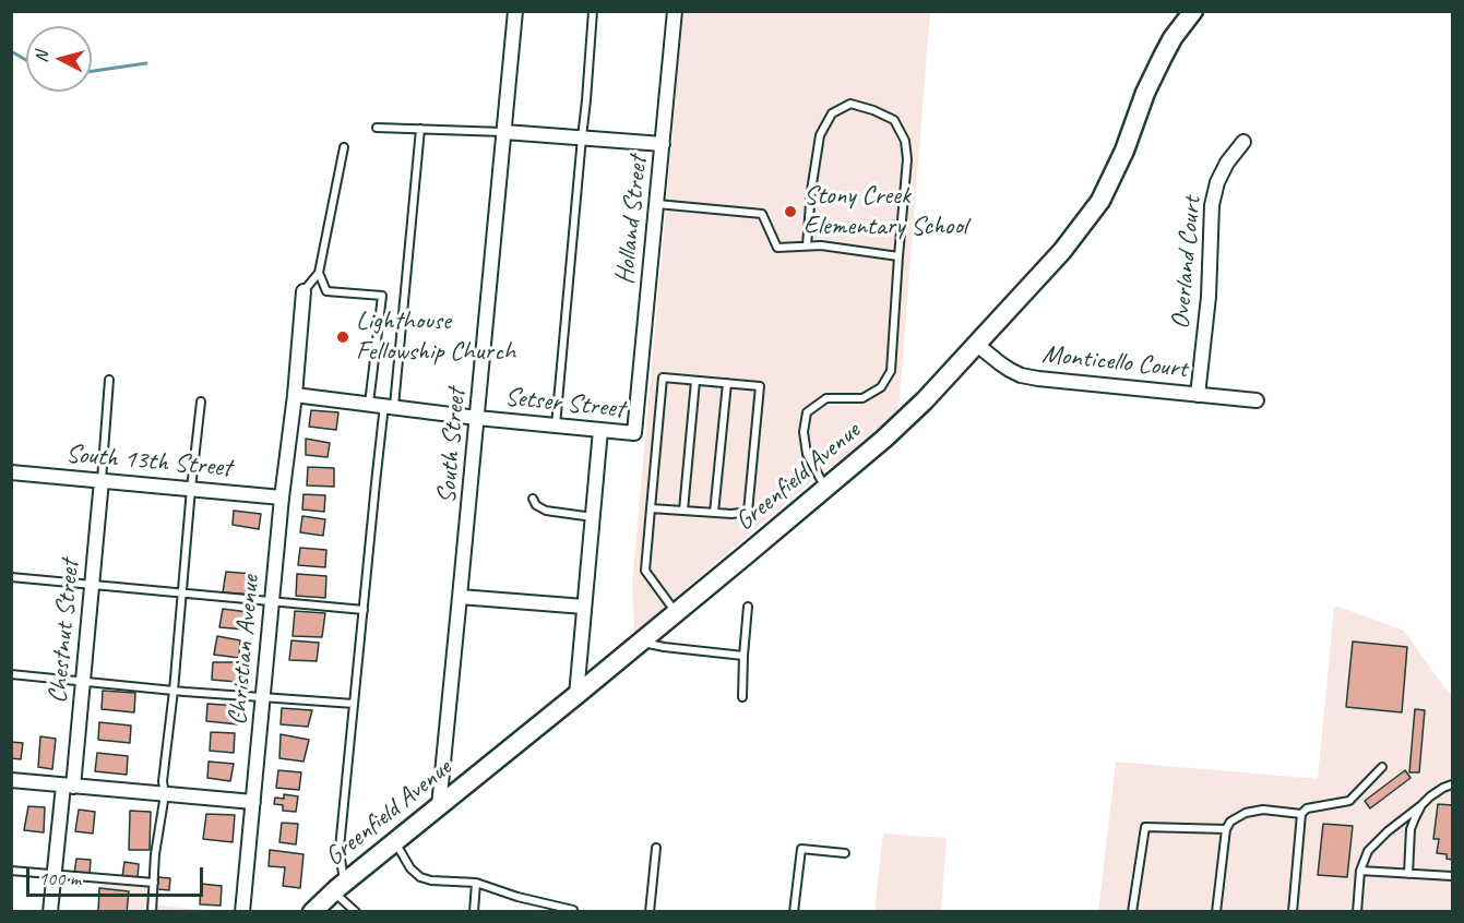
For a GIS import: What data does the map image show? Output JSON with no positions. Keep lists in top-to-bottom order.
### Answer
{
  "streets": {
    "main road": ["Greenfield Avenue"],
    "street": [
      "Holland Street",
      "Overland Court",
      "Monticello Court",
      "Setser Street",
      "South Street",
      "South 13th Street",
      "Chestnut Street",
      "Christian Avenue"
    ]
  },
  "crossings": [
    ["Holland Street", "Setser Street"],
    ["Overland Court", "Monticello Court"],
    ["Monticello Court", "Greenfield Avenue"],
    ["Setser Street", "South Street"],
    ["Setser Street", "Christian Avenue"],
    ["South Street", "Greenfield Avenue"],
    ["South 13th Street", "Chestnut Street"],
    ["South 13th Street", "Christian Avenue"]
  ],
  "places": ["Stony Creek Elementary School", "Lighthouse Fellowship Church"],
  "scale_bar": "100 m",
  "north": "left"
}
